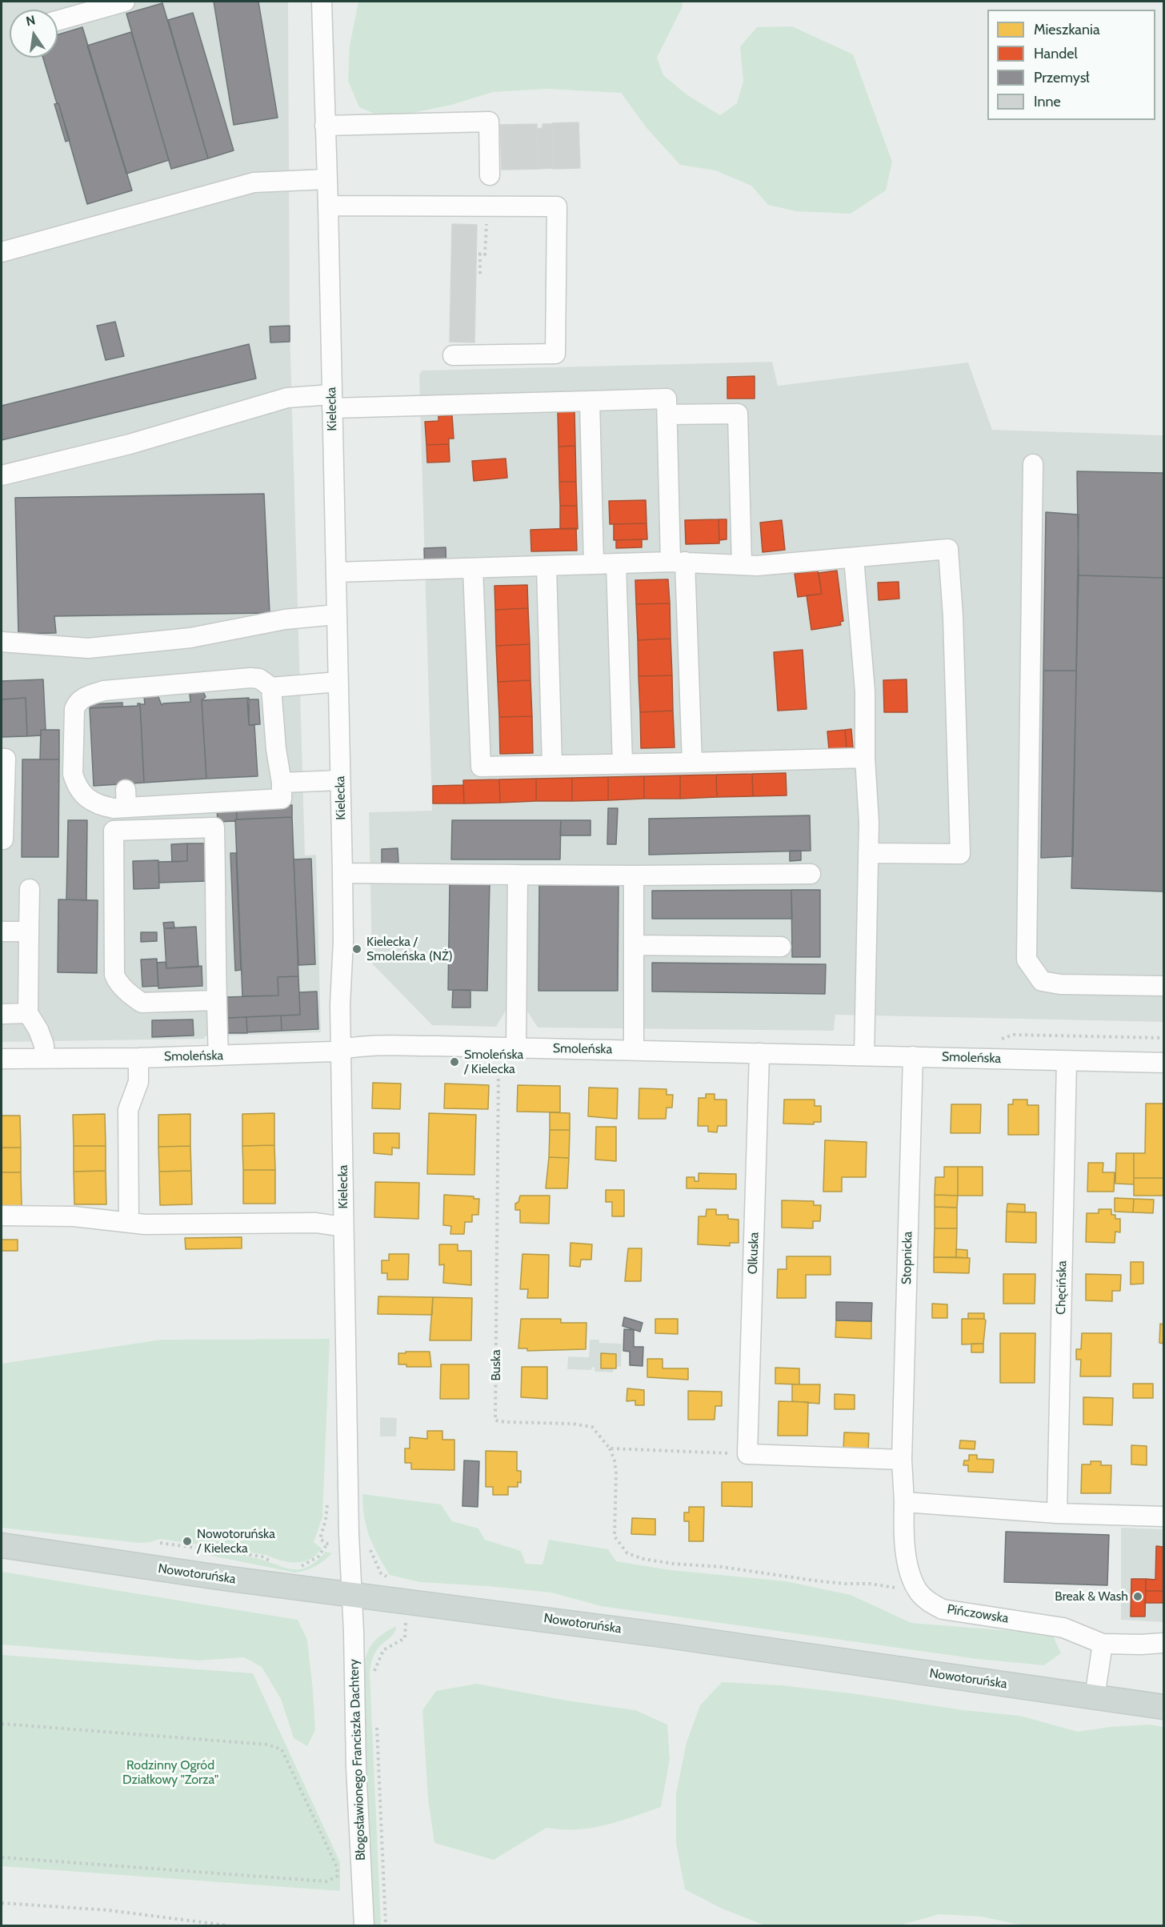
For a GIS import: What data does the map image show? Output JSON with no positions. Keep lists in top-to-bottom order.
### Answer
{
  "streets": {
    "main road": ["Nowotoruńska"],
    "street": [
      "Kielecka",
      "Smoleńska",
      "Olkuska",
      "Stopnicka",
      "Chęcińska",
      "Pińczowska",
      "Błogosławionego Franciszka Dachtery"
    ],
    "path": ["Buska"]
  },
  "crossings": [
    ["Kielecka", "Smoleńska"],
    ["Kielecka", "Nowotoruńska"],
    ["Kielecka", "Błogosławionego Franciszka Dachtery"],
    ["Smoleńska", "Olkuska"],
    ["Smoleńska", "Stopnicka"],
    ["Smoleńska", "Chęcińska"],
    ["Smoleńska", "Buska"],
    ["Nowotoruńska", "Błogosławionego Franciszka Dachtery"]
  ],
  "parks": ["Rodzinny Ogród Działkowy \"Zorza\""],
  "places": [
    "Kielecka / Smoleńska (NŻ)",
    "Smoleńska / Kielecka",
    "Nowotoruńska / Kielecka",
    "Break & Wash"
  ],
  "legend": [
    "Mieszkania",
    "Handel",
    "Przemysł",
    "Inne"
  ],
  "north": "top"
}
